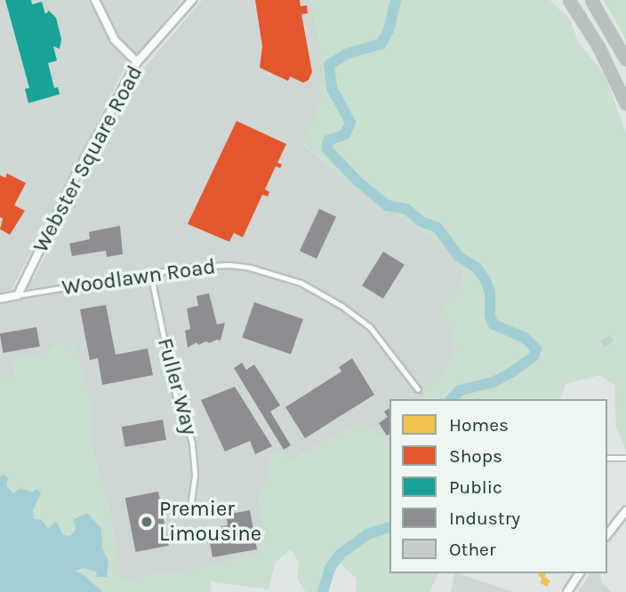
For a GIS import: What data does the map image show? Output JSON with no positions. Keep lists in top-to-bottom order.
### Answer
{
  "streets": {
    "street": ["Webster Square Road", "Woodlawn Road", "Fuller Way"]
  },
  "crossings": [
    ["Webster Square Road", "Woodlawn Road"],
    ["Woodlawn Road", "Fuller Way"]
  ],
  "places": ["Premier Limousine"],
  "legend": [
    "Homes",
    "Shops",
    "Public",
    "Industry",
    "Other"
  ]
}
